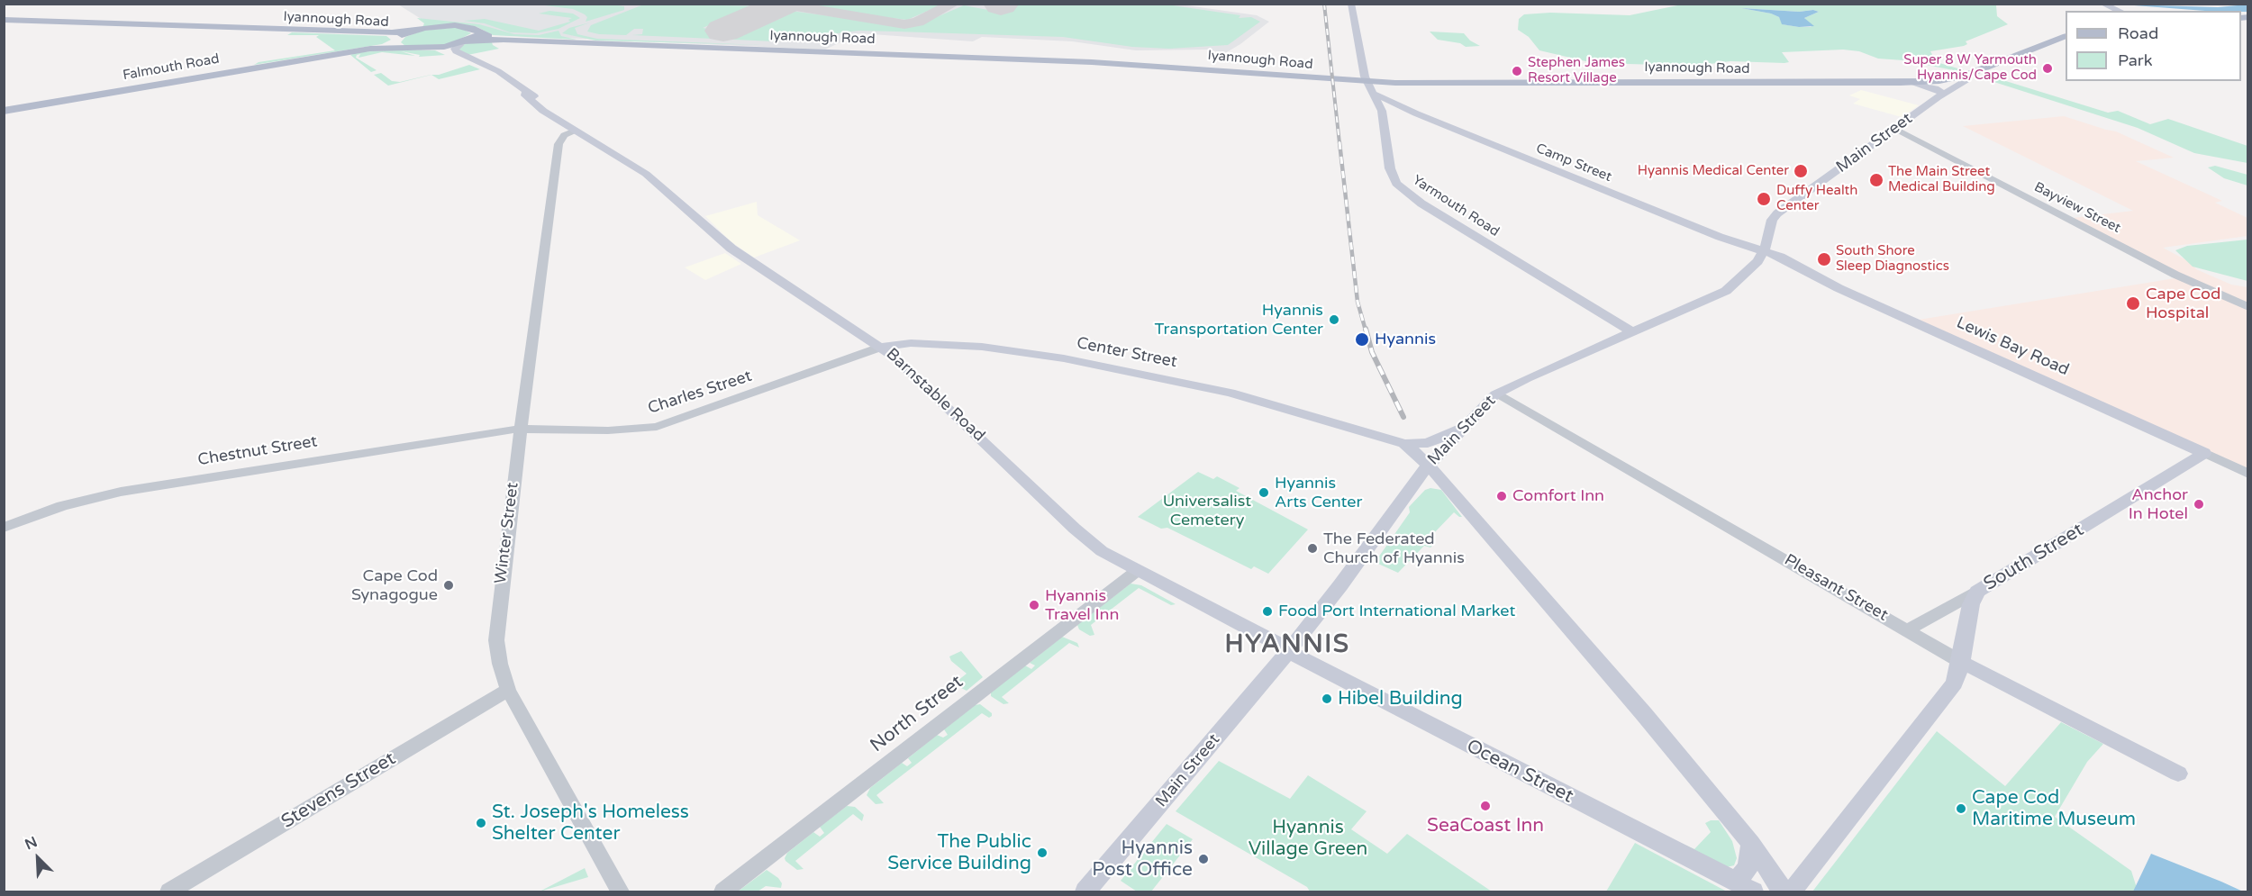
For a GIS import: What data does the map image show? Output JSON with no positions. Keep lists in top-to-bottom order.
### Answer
{
  "streets": {
    "main road": [
      "Iyannough Road",
      "Falmouth Road",
      "Main Street",
      "Camp Street",
      "Yarmouth Road",
      "Lewis Bay Road",
      "Center Street",
      "Barnstable Road",
      "South Street",
      "Pleasant Street",
      "Ocean Street"
    ],
    "street": [
      "Bayview Street",
      "Charles Street",
      "Chestnut Street",
      "Winter Street",
      "North Street",
      "Stevens Street"
    ]
  },
  "crossings": [
    ["Iyannough Road", "Falmouth Road"],
    ["Iyannough Road", "Main Street"],
    ["Iyannough Road", "Yarmouth Road"],
    ["Iyannough Road", "Barnstable Road"],
    ["Main Street", "Camp Street"],
    ["Main Street", "Yarmouth Road"],
    ["Main Street", "Bayview Street"],
    ["Main Street", "Lewis Bay Road"],
    ["Main Street", "Center Street"],
    ["Main Street", "Barnstable Road"],
    ["Main Street", "Pleasant Street"],
    ["Main Street", "Ocean Street"],
    ["Camp Street", "Yarmouth Road"],
    ["Camp Street", "Lewis Bay Road"],
    ["Lewis Bay Road", "South Street"],
    ["Center Street", "Charles Street"],
    ["Center Street", "Barnstable Road"],
    ["Charles Street", "Barnstable Road"],
    ["Charles Street", "Chestnut Street"],
    ["Charles Street", "Winter Street"],
    ["Barnstable Road", "Winter Street"],
    ["Barnstable Road", "North Street"],
    ["Barnstable Road", "Ocean Street"],
    ["Chestnut Street", "Winter Street"],
    ["Winter Street", "Stevens Street"],
    ["South Street", "Pleasant Street"]
  ],
  "districts": ["HYANNIS"],
  "parks": ["Universalist Cemetery", "Hyannis Village Green"],
  "places": [
    "Super 8 W Yarmouth Hyannis/Cape Cod",
    "Stephen James Resort Village",
    "Hyannis Medical Center",
    "The Main Street Medical Building",
    "Duffy Health Center",
    "South Shore Sleep Diagnostics",
    "Cape Cod Hospital",
    "Hyannis Transportation Center",
    "Hyannis",
    "Hyannis Arts Center",
    "Comfort Inn",
    "Anchor In Hotel",
    "The Federated Church of Hyannis",
    "Cape Cod Synagogue",
    "Hyannis Travel Inn",
    "Food Port International Market",
    "Hibel Building",
    "SeaCoast Inn",
    "Cape Cod Maritime Museum",
    "St. Joseph's Homeless Shelter Center",
    "The Public Service Building",
    "Hyannis Post Office"
  ],
  "legend": ["Road", "Park"],
  "north": "top left"
}
